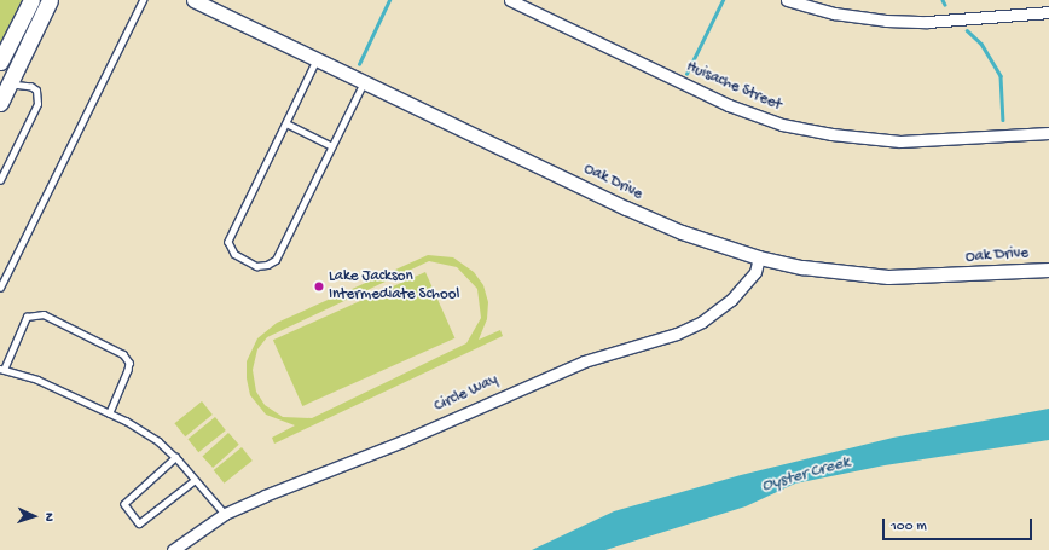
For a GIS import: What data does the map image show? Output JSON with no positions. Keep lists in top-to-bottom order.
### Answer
{
  "streets": {
    "street": ["Huisache Street", "Oak Drive", "Circle Way"]
  },
  "crossings": [
    ["Oak Drive", "Circle Way"]
  ],
  "water": ["Oyster Creek"],
  "places": ["Lake Jackson Intermediate School"],
  "scale_bar": "100 m",
  "north": "right"
}
